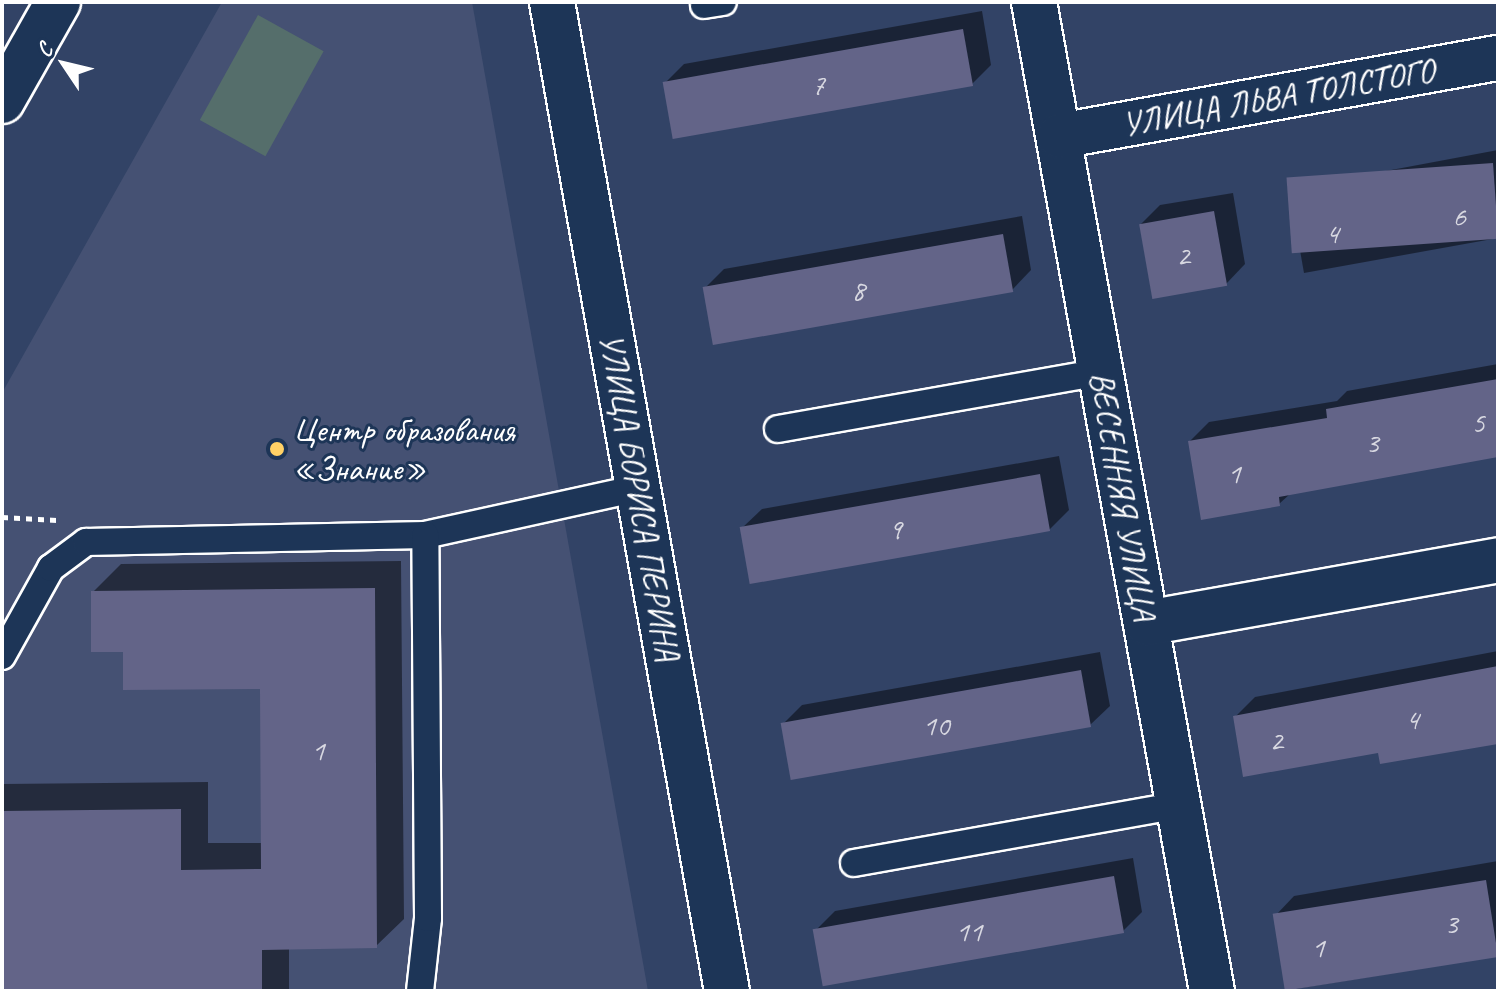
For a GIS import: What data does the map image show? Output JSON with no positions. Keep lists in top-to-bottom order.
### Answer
{
  "streets": {
    "street": ["УЛИЦА ЛЬВА ТОЛСТОГО", "ВЕСЕННЯЯ УЛИЦА", "УЛИЦА БОРИСА ПЕРИНА"]
  },
  "crossings": [
    ["УЛИЦА ЛЬВА ТОЛСТОГО", "ВЕСЕННЯЯ УЛИЦА"]
  ],
  "places": ["Центр образования «Знание»"],
  "house_numbers": [
    "7",
    "6",
    "4",
    "2",
    "8",
    "5",
    "3",
    "1",
    "9",
    "4",
    "10",
    "2",
    "1",
    "3",
    "11",
    "1"
  ],
  "north": "top left"
}
